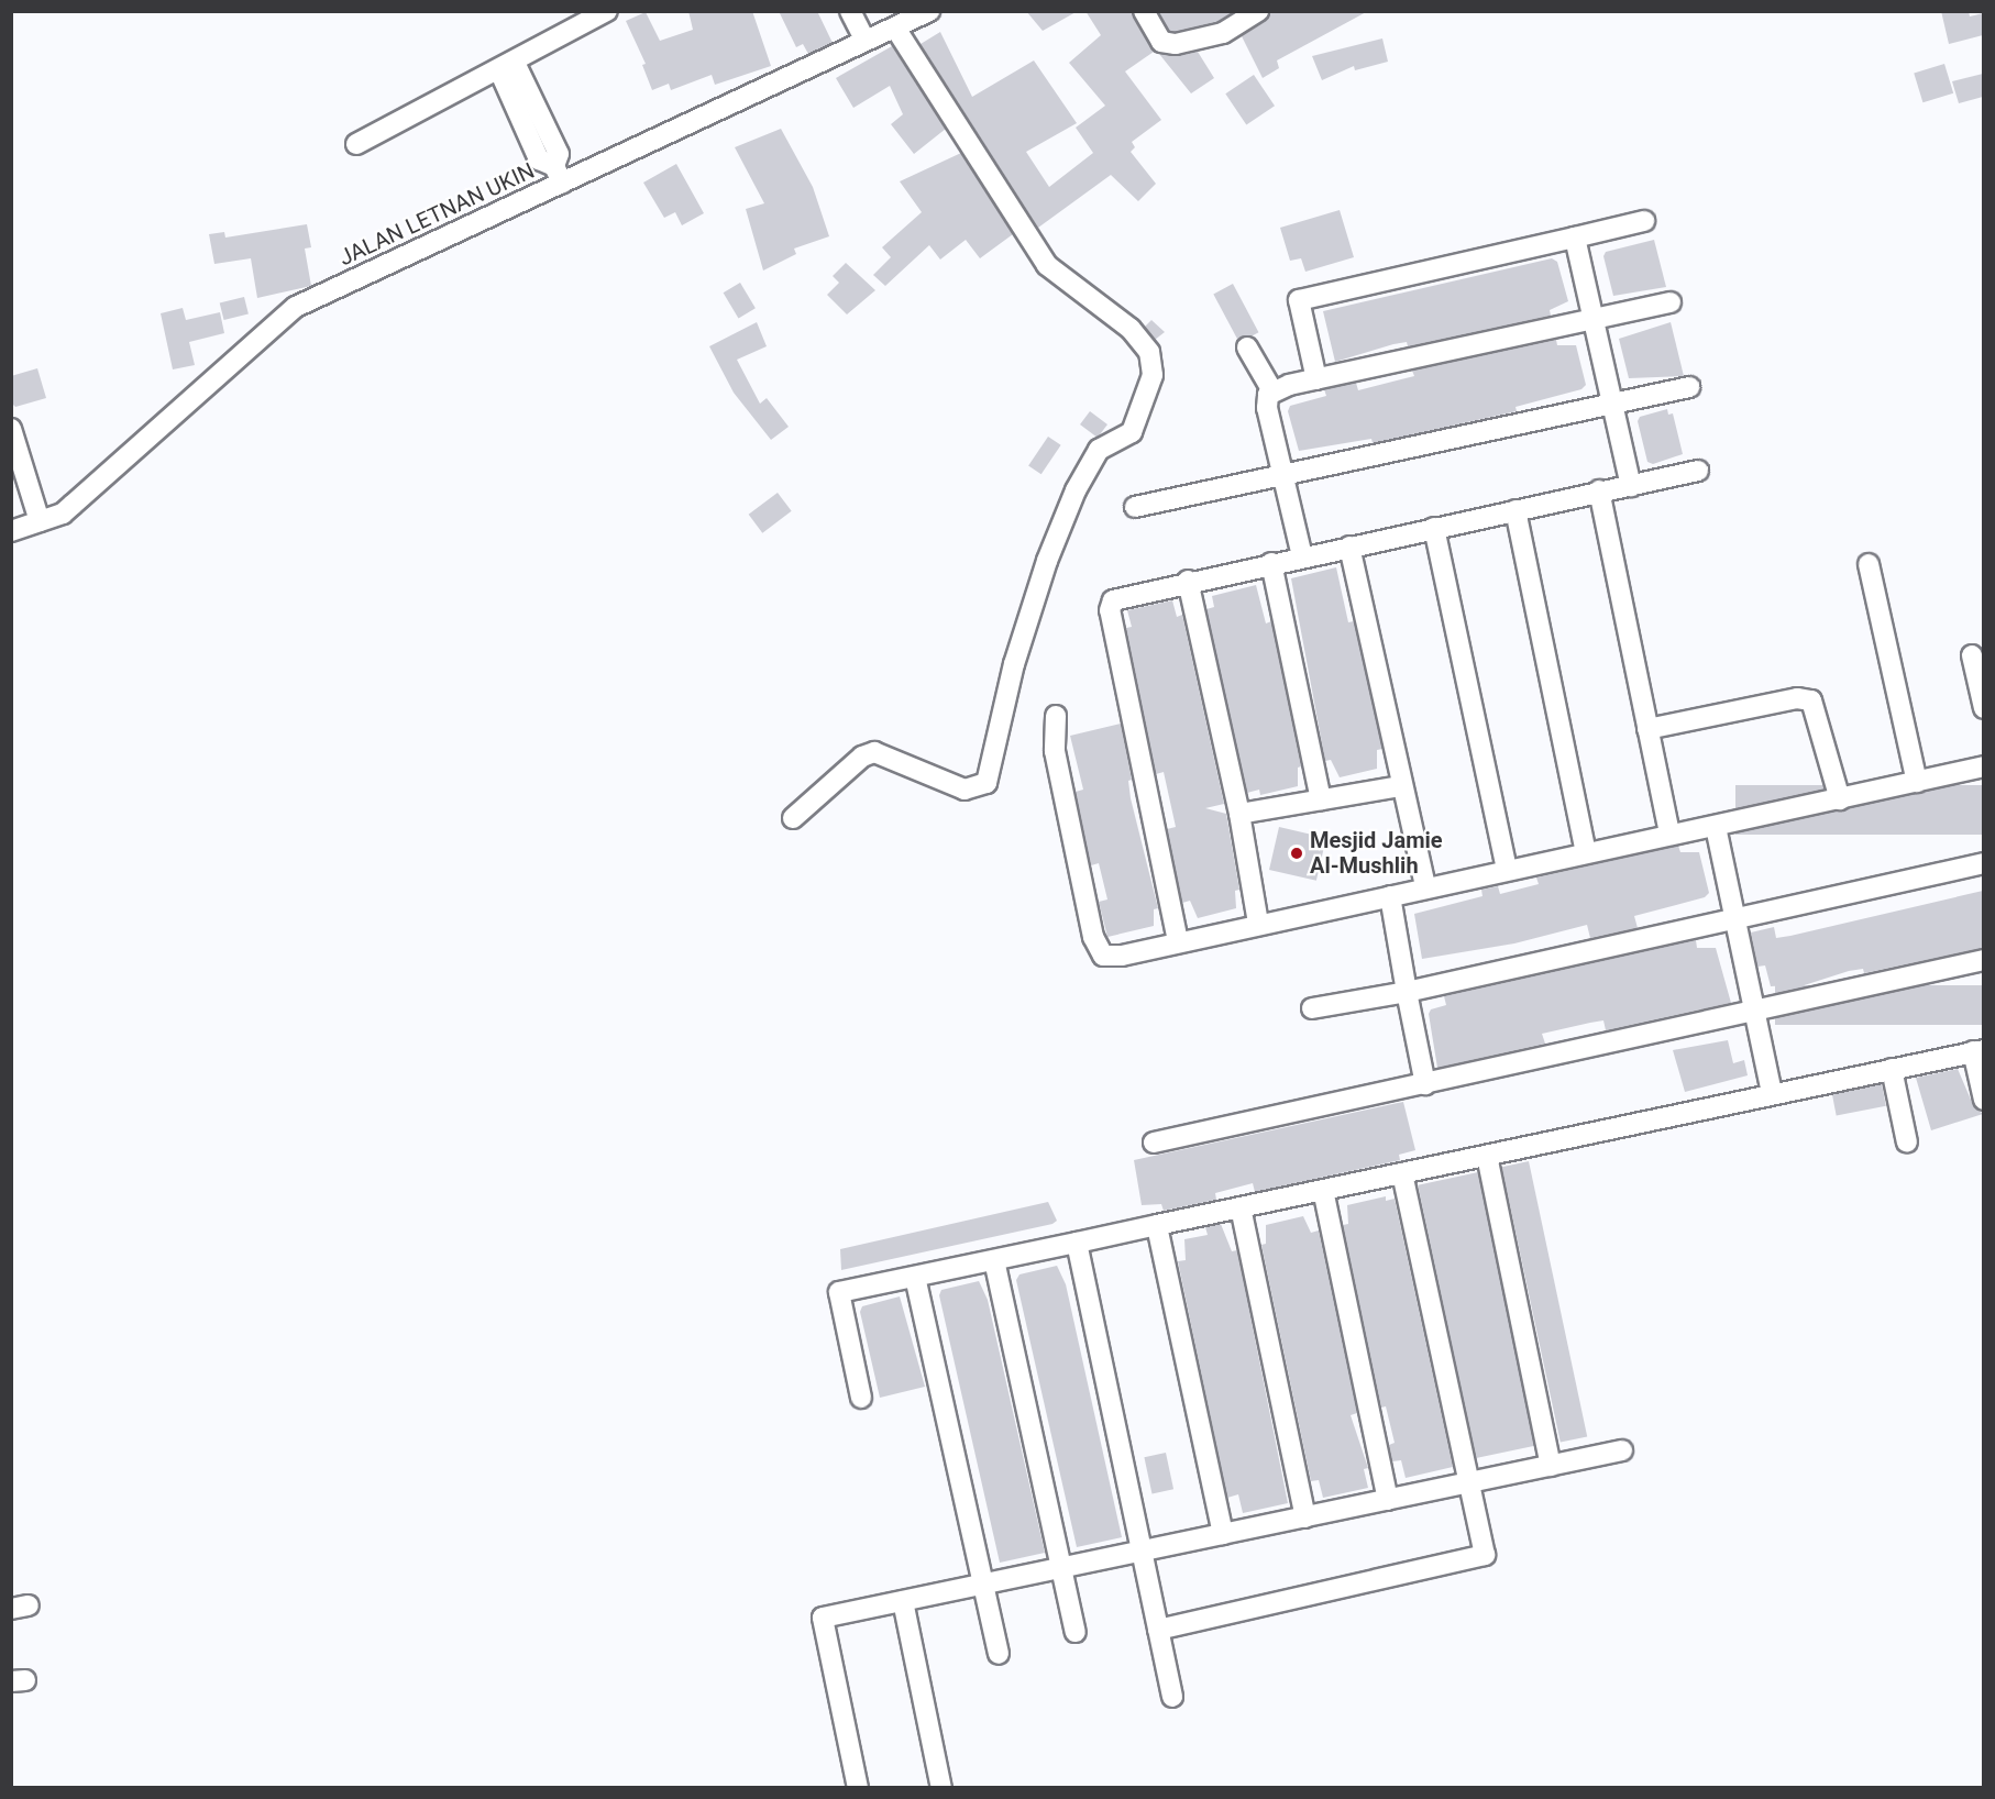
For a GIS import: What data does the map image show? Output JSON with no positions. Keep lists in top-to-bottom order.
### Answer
{
  "streets": {
    "street": ["JALAN LETNAN UKIN"]
  },
  "places": ["Mesjid Jamie Al-Mushlih"]
}
